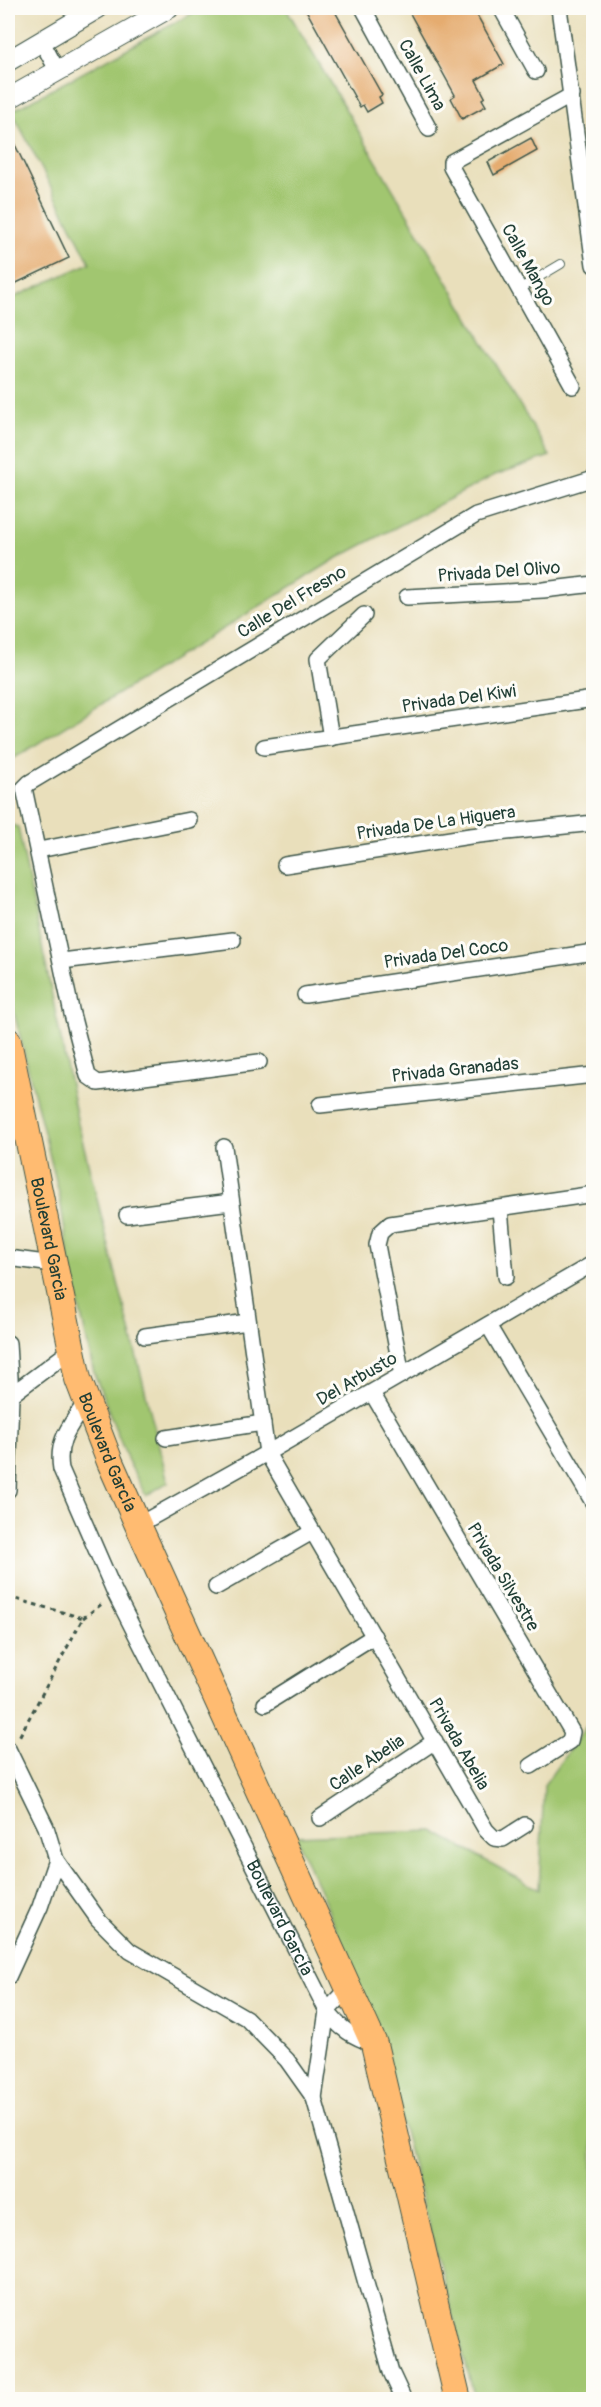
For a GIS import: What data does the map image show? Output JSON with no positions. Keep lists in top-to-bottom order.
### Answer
{
  "streets": {
    "main road": ["Boulevard Garcia", "Boulevard García"],
    "street": [
      "Calle Lima",
      "Calle Mango",
      "Privada Del Olivo",
      "Calle Del Fresno",
      "Privada Del Kiwi",
      "Privada De La Higuera",
      "Privada Del Coco",
      "Privada Granadas",
      "Del Arbusto",
      "Privada Silvestre",
      "Privada Abelia",
      "Calle Abelia"
    ]
  },
  "crossings": [
    ["Boulevard Garcia", "Boulevard García"],
    ["Del Arbusto", "Boulevard García"],
    ["Del Arbusto", "Privada Silvestre"],
    ["Del Arbusto", "Privada Abelia"],
    ["Privada Abelia", "Calle Abelia"]
  ]
}
